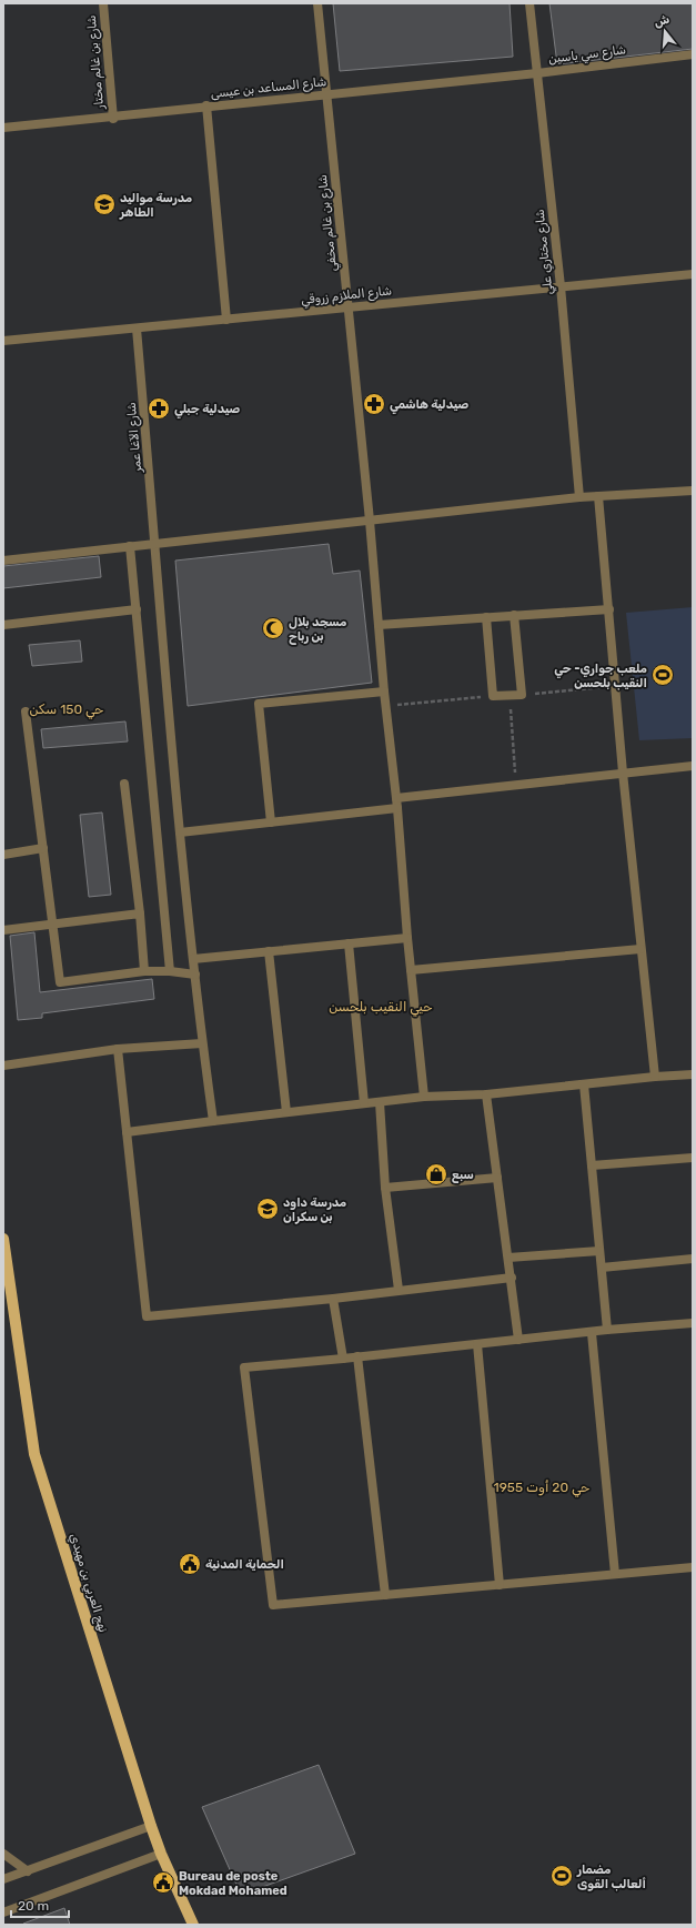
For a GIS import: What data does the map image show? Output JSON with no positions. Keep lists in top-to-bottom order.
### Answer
{
  "streets": {
    "main road": ["نهج العربي بن مهيدي"],
    "street": [
      "شارع سي ياسين",
      "شارع بن غالم مختار",
      "شارع المساعد بن عيسى",
      "شارع بن غالم مخفي",
      "شارع مختاري علي",
      "شارع الملازم زروقي",
      "شارع الآغا عمر"
    ]
  },
  "crossings": [
    ["شارع سي ياسين", "شارع المساعد بن عيسى"],
    ["شارع سي ياسين", "شارع مختاري علي"],
    ["شارع بن غالم مختار", "شارع المساعد بن عيسى"],
    ["شارع المساعد بن عيسى", "شارع بن غالم مخفي"],
    ["شارع المساعد بن عيسى", "شارع مختاري علي"],
    ["شارع بن غالم مخفي", "شارع الملازم زروقي"],
    ["شارع مختاري علي", "شارع الملازم زروقي"],
    ["شارع الملازم زروقي", "شارع الآغا عمر"]
  ],
  "districts": ["حي 150 سكن", "حيي النقيب بلحسن", "حي 20 أوت 1955"],
  "places": {
    "school or university": ["مدرسة مواليد الطاهر", "مدرسة داود بن سكران"],
    "pharmacy": ["صيدلية هاشمي", "صيدلية جبلي"],
    "mosque": ["مسجد بلال بن رباح"],
    "sports": ["ملعب جواري- حي النقيب بلحسن", "مضمار ألعالب القوى"],
    "shop": ["سبع"],
    "public building": ["الحماية المدنية", "Bureau de poste Mokdad Mohamed"]
  },
  "scale_bar": "20 m",
  "north": "top"
}
